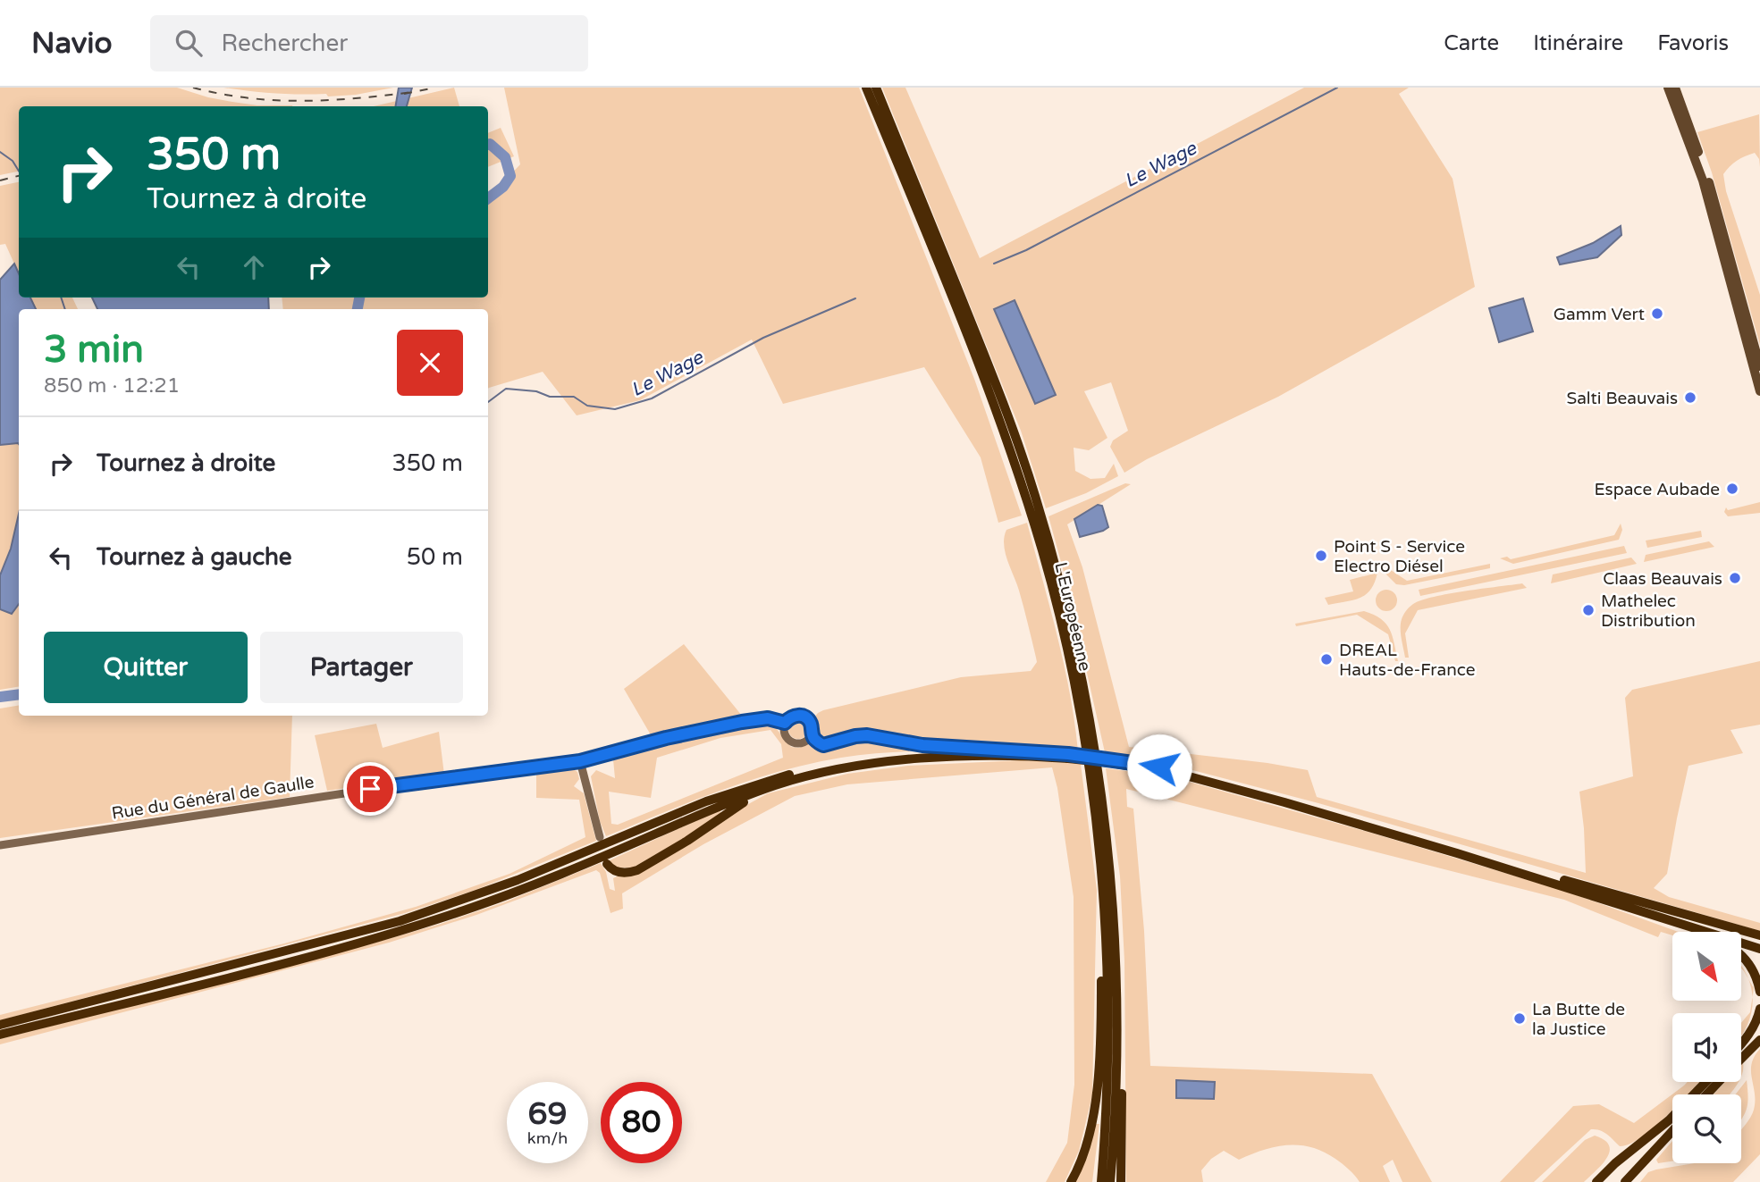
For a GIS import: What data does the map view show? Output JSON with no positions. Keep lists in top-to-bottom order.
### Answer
{
  "streets": {
    "highway": ["L'Européenne"],
    "street": ["Rue du Général de Gaulle"]
  },
  "water": ["Le Wage"],
  "places": [
    "Gamm Vert",
    "Salti Beauvais",
    "Espace Aubade",
    "Point S - Service Electro Diésel",
    "Claas Beauvais",
    "Mathelec Distribution",
    "DREAL Hauts-de-France",
    "La Butte de la Justice"
  ],
  "north": "bottom right",
  "page": {
    "header": "Navio",
    "search": "Rechercher",
    "nav": ["Carte", "Itinéraire", "Favoris"],
    "turn": ["350 m", "Tournez à droite"],
    "heading": ["3 min", "850 m · 12:21"],
    "list": [
      {
        "name": "Tournez à droite",
        "value": "350 m"
      },
      {
        "name": "Tournez à gauche",
        "value": "50 m"
      }
    ],
    "buttons": ["Quitter", "Partager"],
    "speed": "69 km/h",
    "limit": "80"
  }
}
